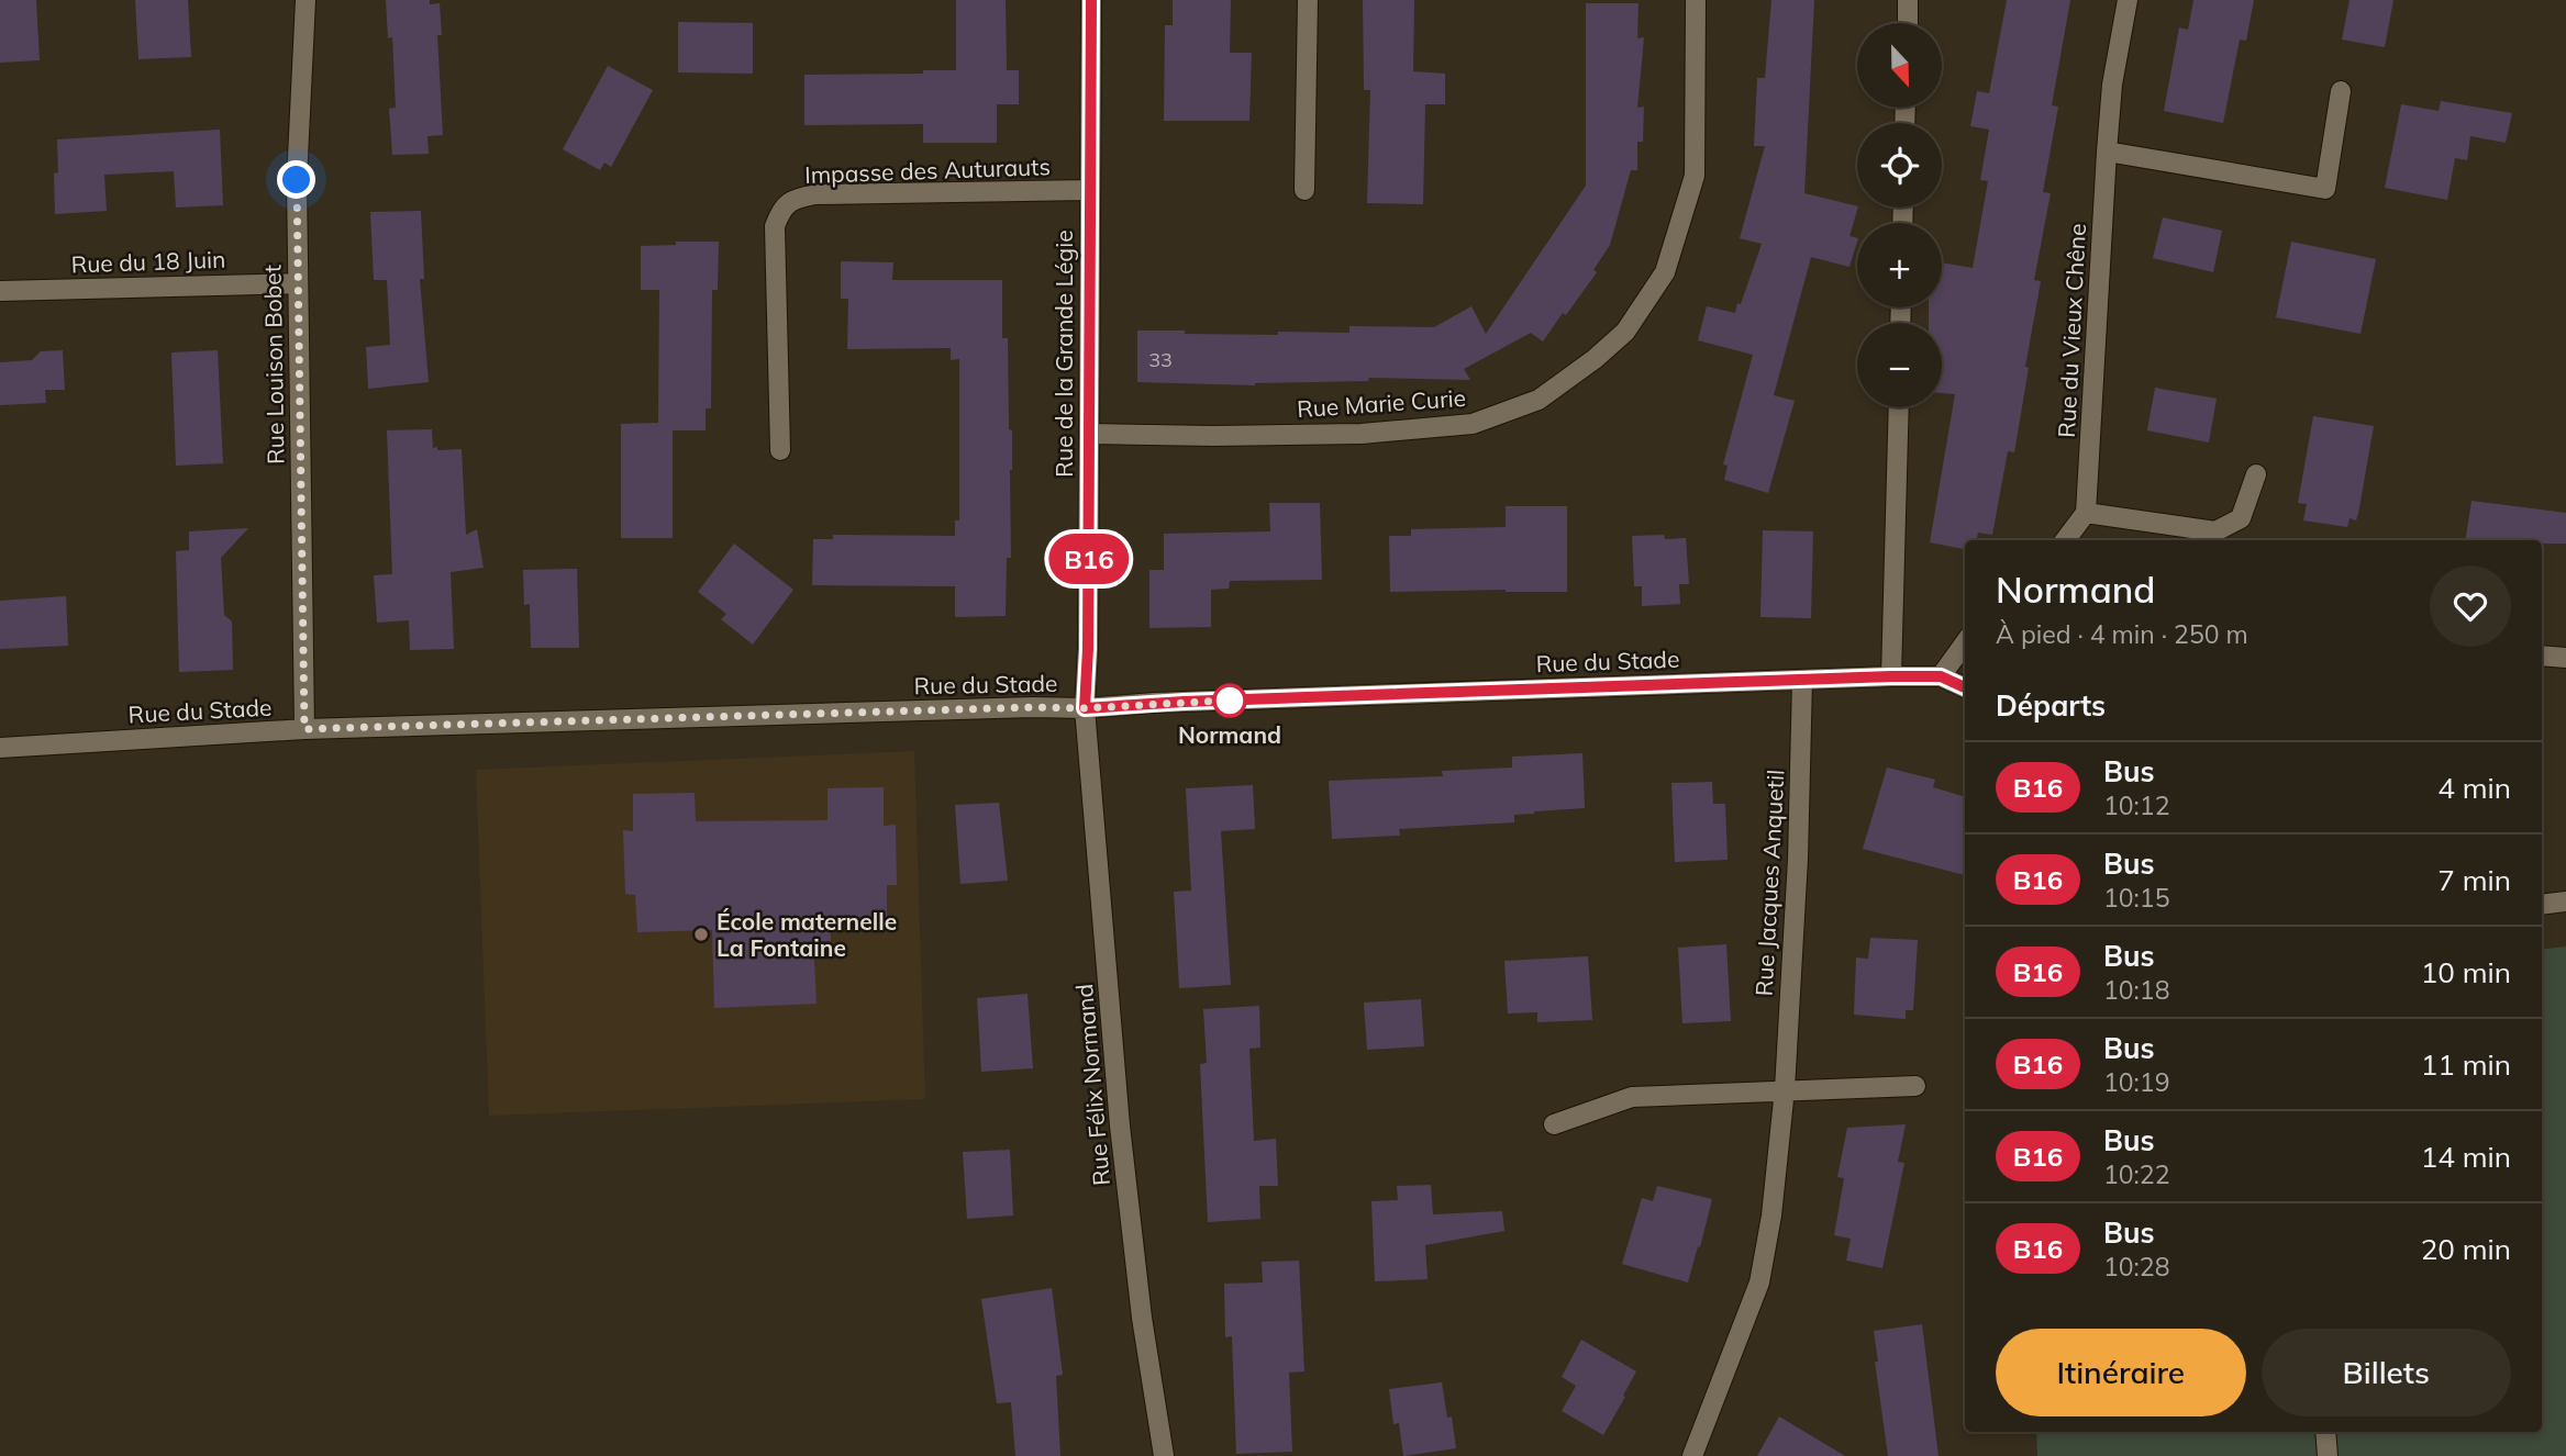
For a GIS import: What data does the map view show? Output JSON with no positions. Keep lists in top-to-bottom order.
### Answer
{
  "streets": {
    "street": [
      "Impasse des Auturauts",
      "Rue du 18 Juin",
      "Rue du Vieux Chêne",
      "Rue de la Grande Légie",
      "Rue Louison Bobet",
      "Rue Marie Curie",
      "Rue du Stade",
      "Rue Jacques Anquetil",
      "Rue Félix Normand"
    ]
  },
  "crossings": [
    ["Impasse des Auturauts", "Rue de la Grande Légie"],
    ["Rue du 18 Juin", "Rue Louison Bobet"],
    ["Rue de la Grande Légie", "Rue Marie Curie"],
    ["Rue de la Grande Légie", "Rue du Stade"],
    ["Rue de la Grande Légie", "Rue Félix Normand"],
    ["Rue Louison Bobet", "Rue du Stade"],
    ["Rue du Stade", "Rue Jacques Anquetil"],
    ["Rue du Stade", "Rue Félix Normand"]
  ],
  "places": ["Normand", "École maternelle La Fontaine"],
  "lines": ["bus line B16"],
  "house_numbers": ["33"],
  "north": "bottom",
  "page": {
    "on_map": "B16",
    "map_buttons": ["+", "−"],
    "heading": [
      ["Normand", "À pied · 4 min · 250 m"],
      "Départs"
    ],
    "list": [
      {
        "mark": "B16",
        "name": "Bus",
        "note": "10:12",
        "value": "4 min"
      },
      {
        "mark": "B16",
        "name": "Bus",
        "note": "10:15",
        "value": "7 min"
      },
      {
        "mark": "B16",
        "name": "Bus",
        "note": "10:18",
        "value": "10 min"
      },
      {
        "mark": "B16",
        "name": "Bus",
        "note": "10:19",
        "value": "11 min"
      },
      {
        "mark": "B16",
        "name": "Bus",
        "note": "10:22",
        "value": "14 min"
      },
      {
        "mark": "B16",
        "name": "Bus",
        "note": "10:28",
        "value": "20 min"
      }
    ],
    "buttons": ["Itinéraire", "Billets"]
  }
}
